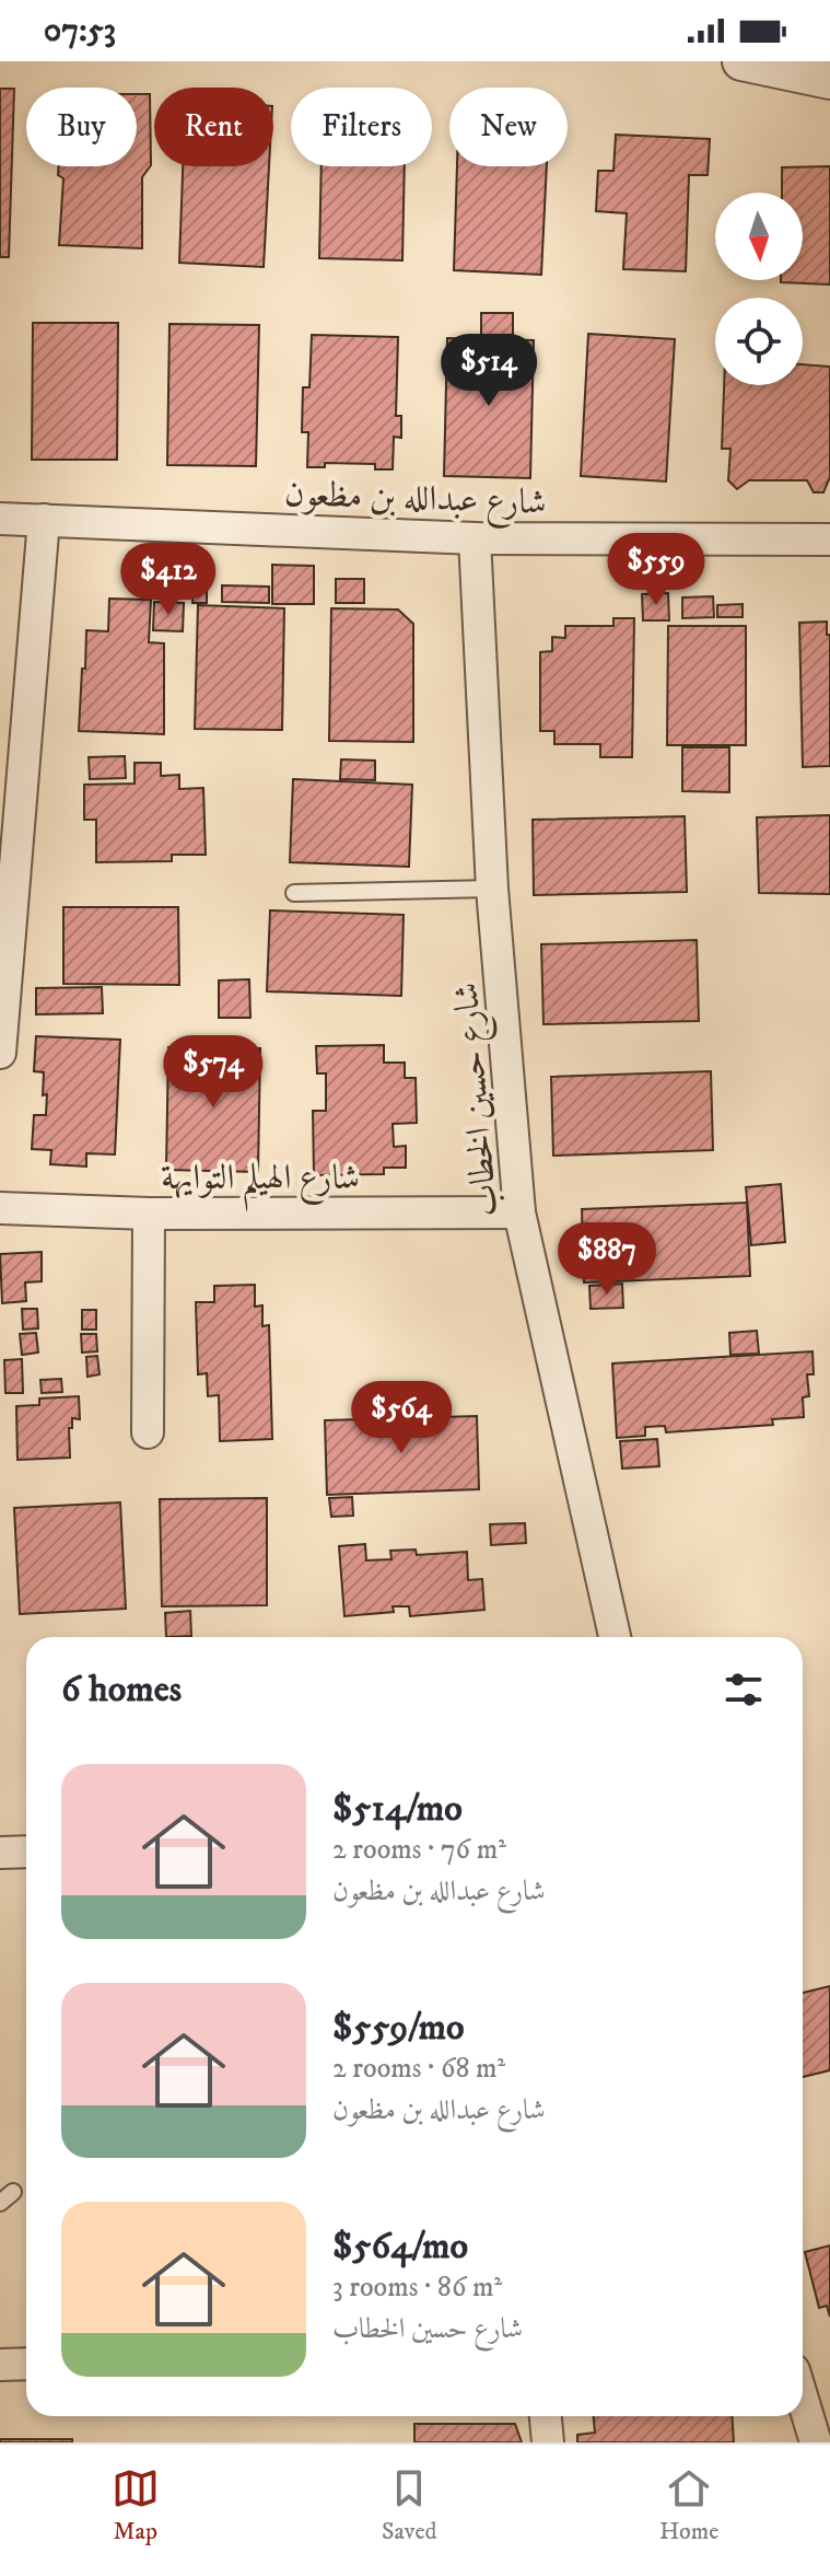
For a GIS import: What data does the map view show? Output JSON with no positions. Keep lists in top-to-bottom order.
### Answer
{
  "streets": {
    "street": ["شارع عبدالله بن مظعون", "شارع حسين الخطاب", "شارع الهيلم التوايهة"]
  },
  "crossings": [
    ["شارع عبدالله بن مظعون", "شارع حسين الخطاب"],
    ["شارع حسين الخطاب", "شارع الهيلم التوايهة"]
  ],
  "north": "bottom",
  "page": {
    "status": "07:53",
    "chip": [
      "Buy",
      "Rent",
      "Filters",
      "New"
    ],
    "price": [
      "$514",
      "$559",
      "$412",
      "$574",
      "$887",
      "$564"
    ],
    "heading": "6 homes",
    "list": [
      {
        "name": "$514/mo",
        "note": "2 rooms · 76 m² · شارع عبدالله بن مظعون"
      },
      {
        "name": "$559/mo",
        "note": "2 rooms · 68 m² · شارع عبدالله بن مظعون"
      },
      {
        "name": "$564/mo",
        "note": "3 rooms · 86 m² · شارع حسين الخطاب"
      }
    ],
    "tabs": ["Map", "Saved", "Home"]
  }
}
